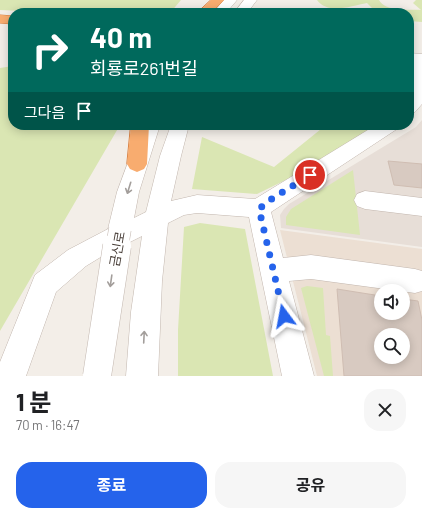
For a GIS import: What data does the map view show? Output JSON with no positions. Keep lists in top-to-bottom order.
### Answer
{
  "streets": {
    "street": ["금신로"]
  },
  "page": {
    "turn": ["40 m", "회룡로261번길"],
    "then": "그다음",
    "heading": ["1 분", "70 m · 16:47"],
    "buttons": ["종료", "공유"]
  }
}
